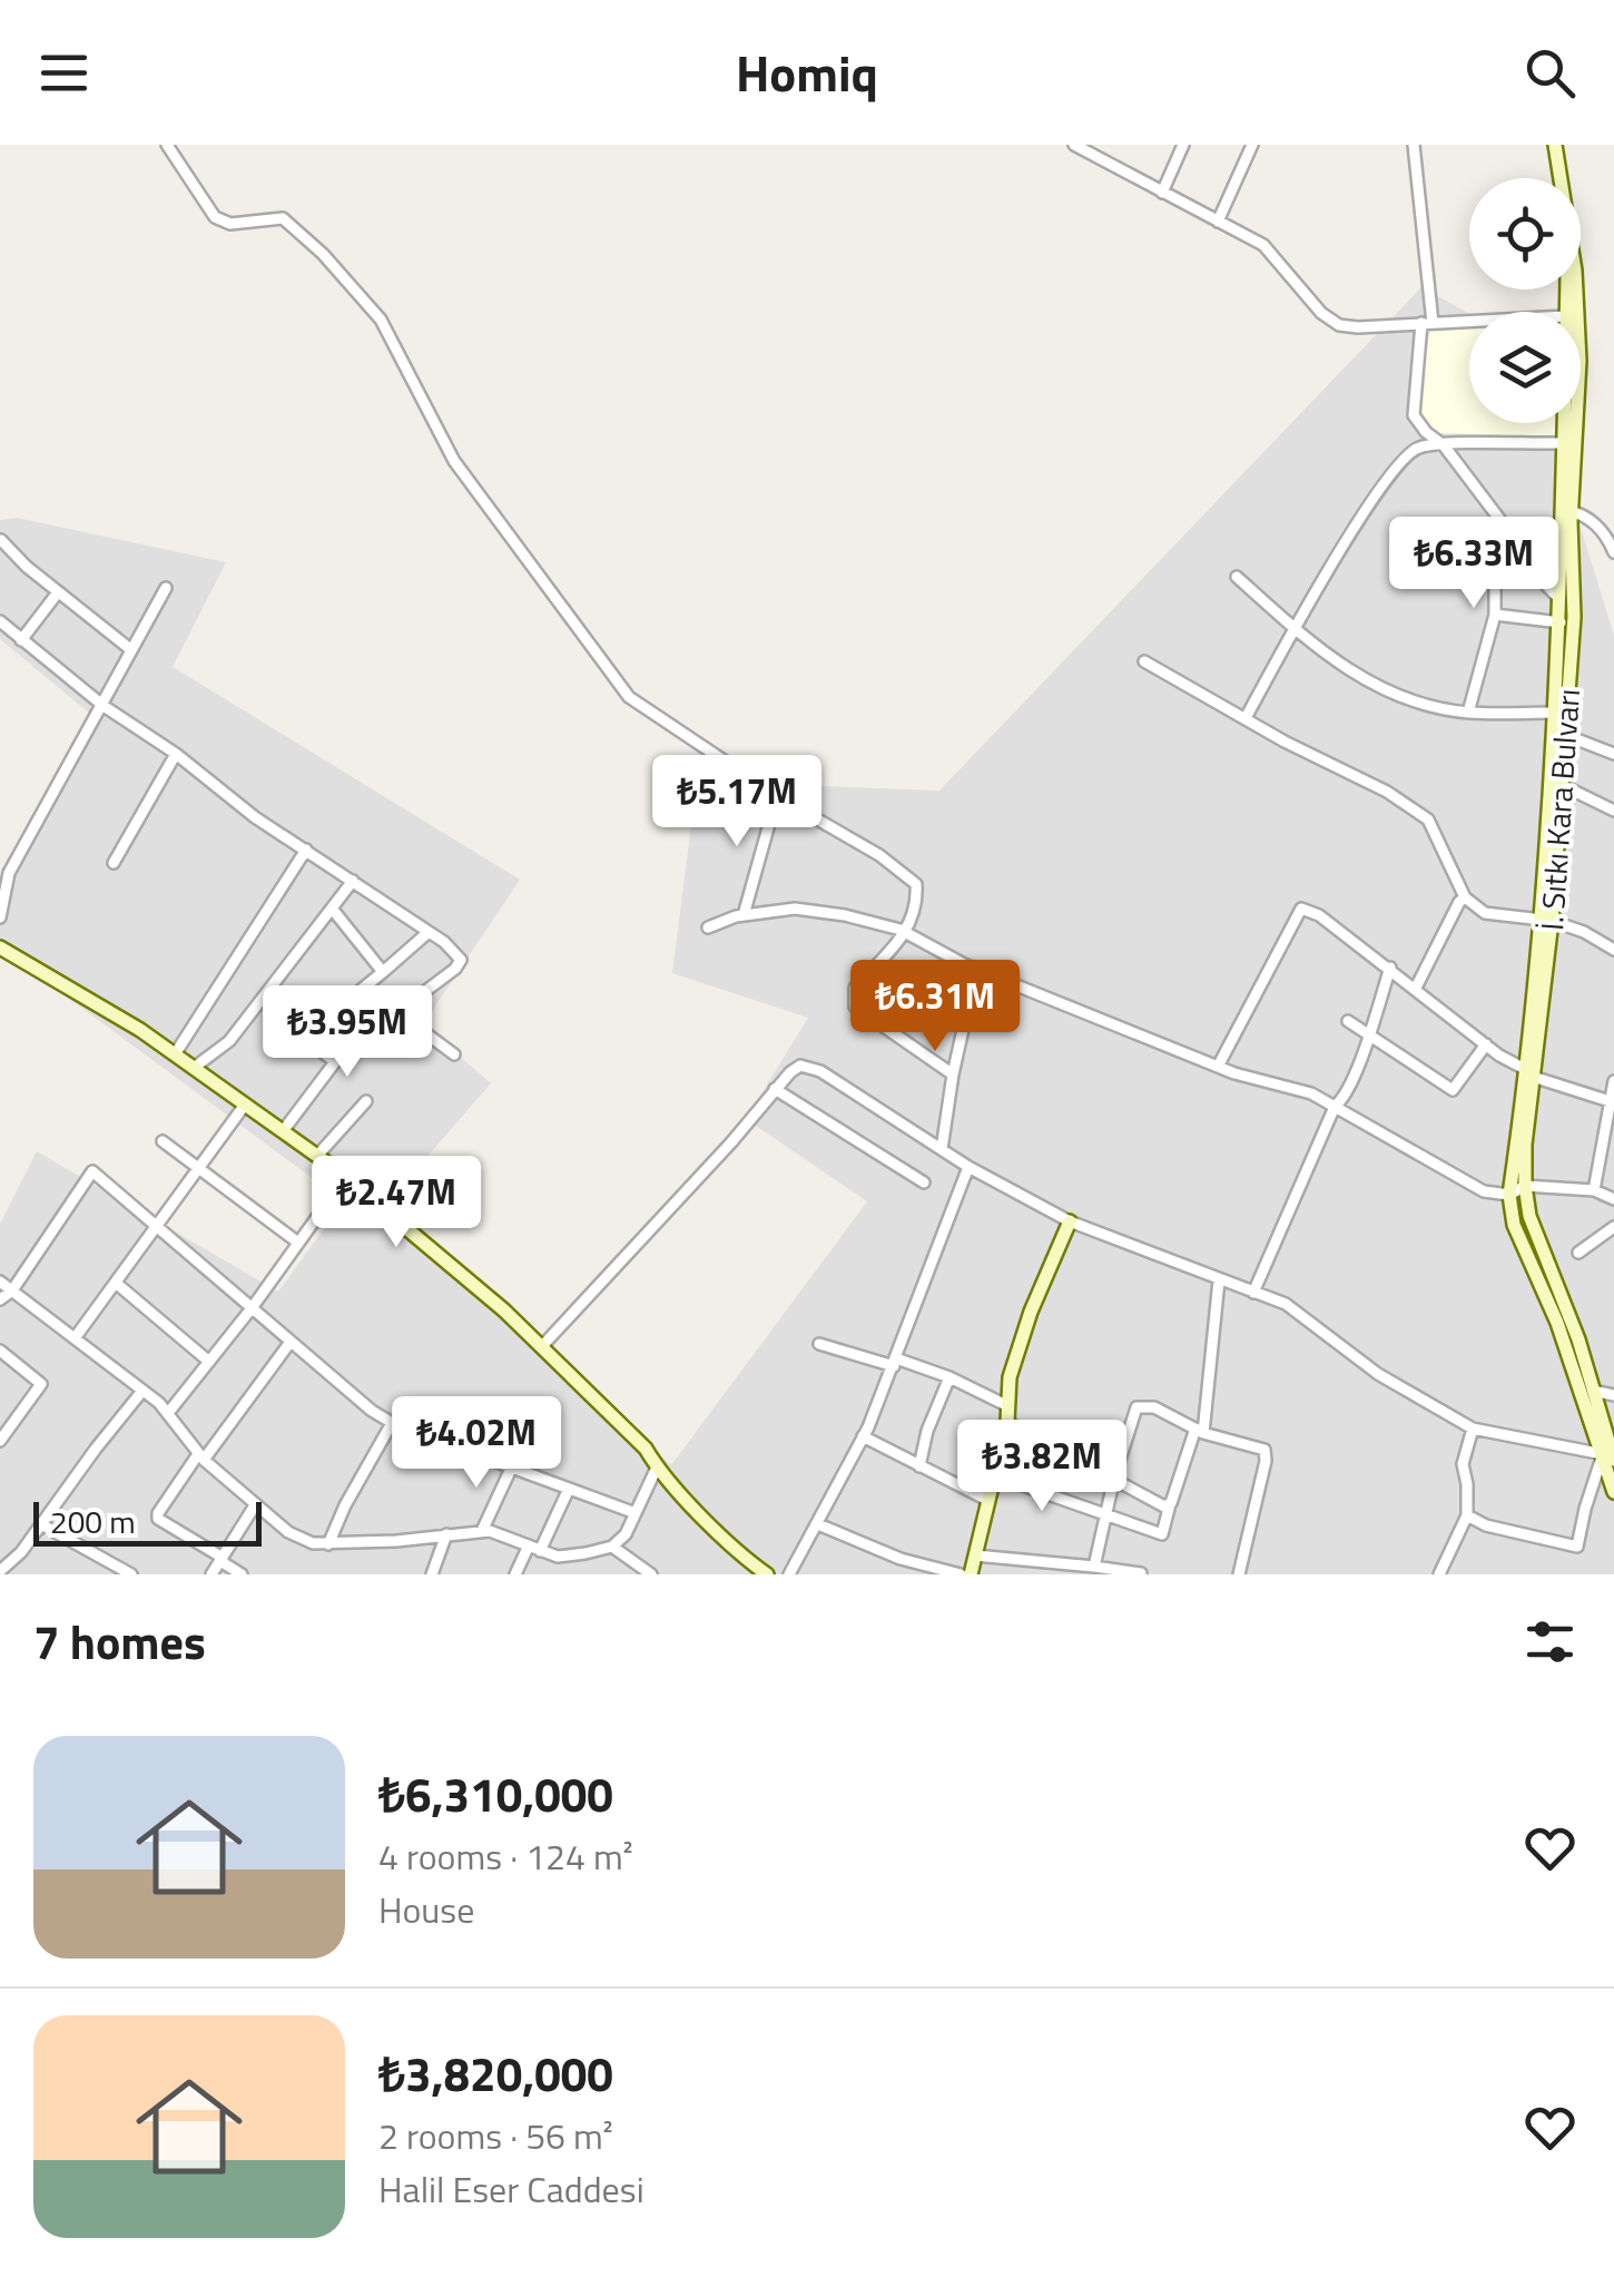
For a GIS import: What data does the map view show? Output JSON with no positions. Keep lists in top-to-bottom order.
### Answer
{
  "streets": {
    "main road": ["İ. Sıtkı Kara Bulvarı"]
  },
  "scale_bar": "200 m",
  "page": {
    "header": "Homiq",
    "price": [
      "₺6.33M",
      "₺5.17M",
      "₺6.31M",
      "₺3.95M",
      "₺2.47M",
      "₺4.02M",
      "₺3.82M"
    ],
    "scale": "200 m",
    "heading": "7 homes",
    "list": [
      {
        "name": "₺6,310,000",
        "note": "4 rooms · 124 m² · House"
      },
      {
        "name": "₺3,820,000",
        "note": "2 rooms · 56 m² · Halil Eser Caddesi"
      }
    ]
  }
}
